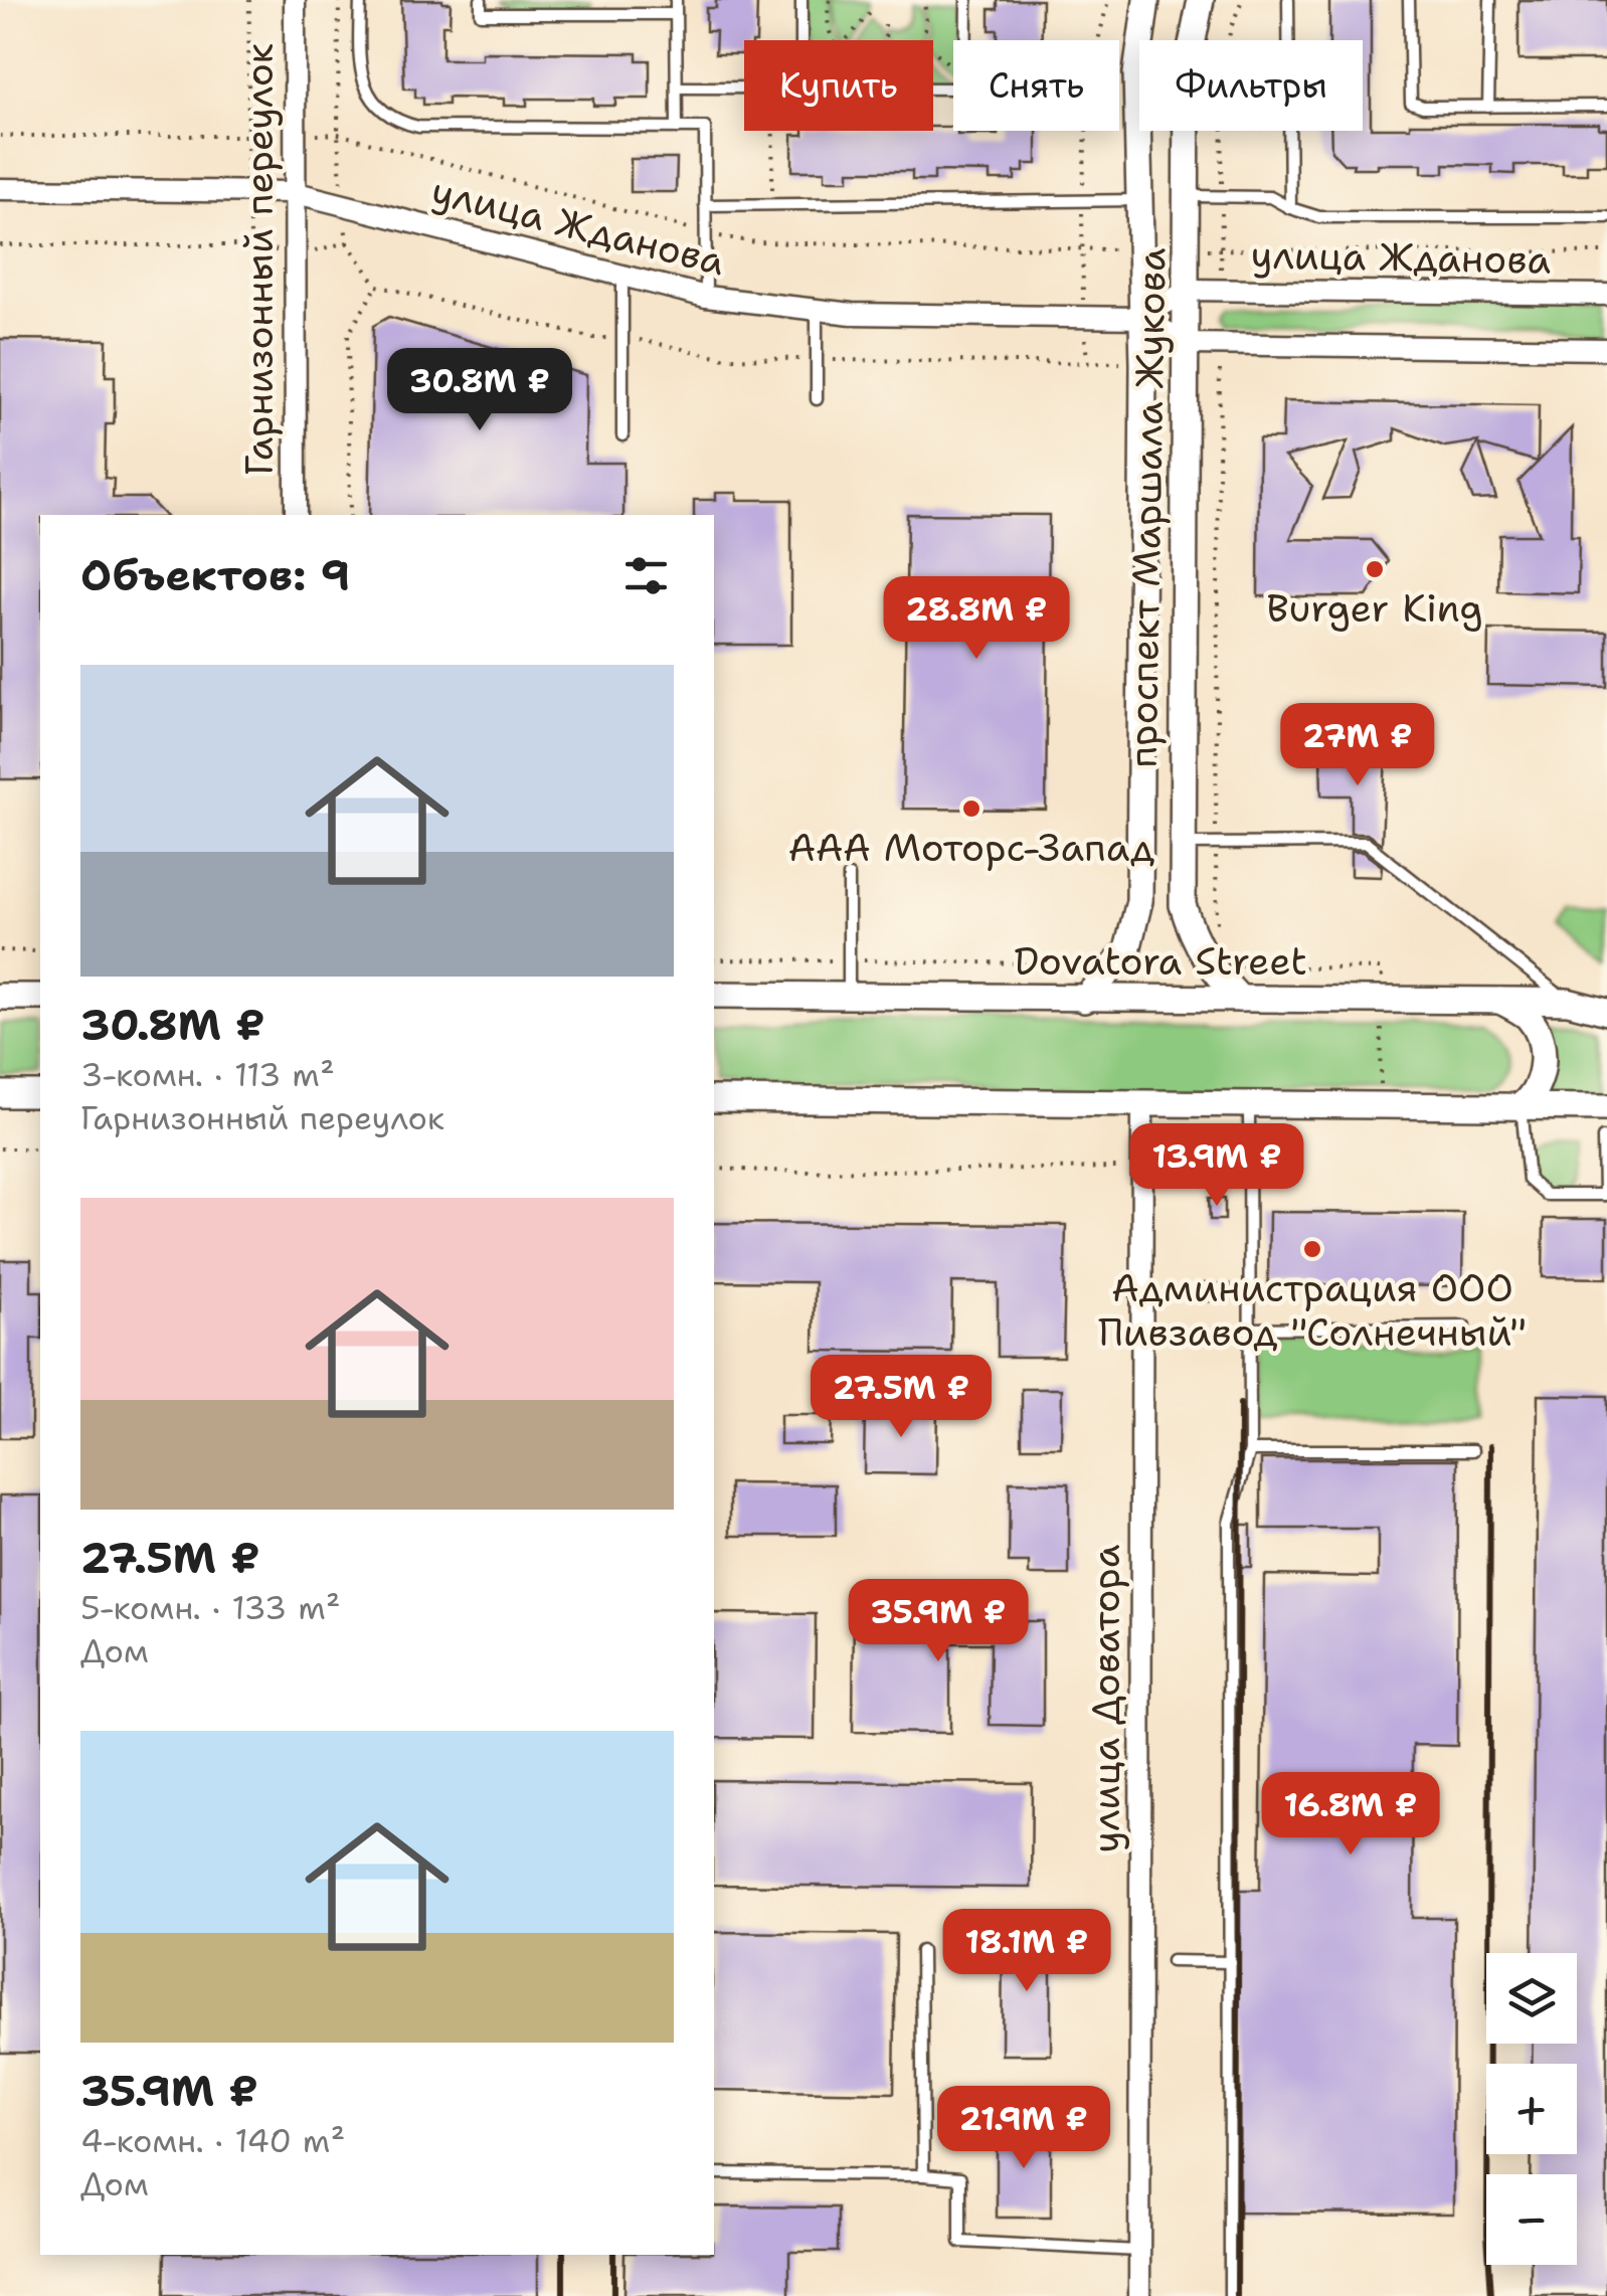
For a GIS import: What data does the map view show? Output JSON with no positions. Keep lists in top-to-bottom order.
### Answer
{
  "streets": {
    "street": [
      "улица Жданова",
      "Гарнизонный переулок",
      "проспект Маршала Жукова",
      "Dovatora Street",
      "улица Доватора"
    ]
  },
  "crossings": [
    ["улица Жданова", "Гарнизонный переулок"],
    ["улица Жданова", "проспект Маршала Жукова"],
    ["проспект Маршала Жукова", "Dovatora Street"]
  ],
  "places": ["Burger King", "ААА Моторс-Запад", "Администрация ООО Пивзавод \"Солнечный\""],
  "page": {
    "chip": ["Купить", "Снять", "Фильтры"],
    "price": [
      "30.8M ₽",
      "28.8M ₽",
      "27M ₽",
      "13.9M ₽",
      "27.5M ₽",
      "35.9M ₽",
      "16.8M ₽",
      "18.1M ₽",
      "21.9M ₽"
    ],
    "heading": "Объектов: 9",
    "list": [
      {
        "name": "30.8M ₽",
        "note": "3-комн. · 113 m² · Гарнизонный переулок"
      },
      {
        "name": "27.5M ₽",
        "note": "5-комн. · 133 m² · Дом"
      },
      {
        "name": "35.9M ₽",
        "note": "4-комн. · 140 m² · Дом"
      }
    ],
    "map_buttons": ["+", "−"]
  }
}
